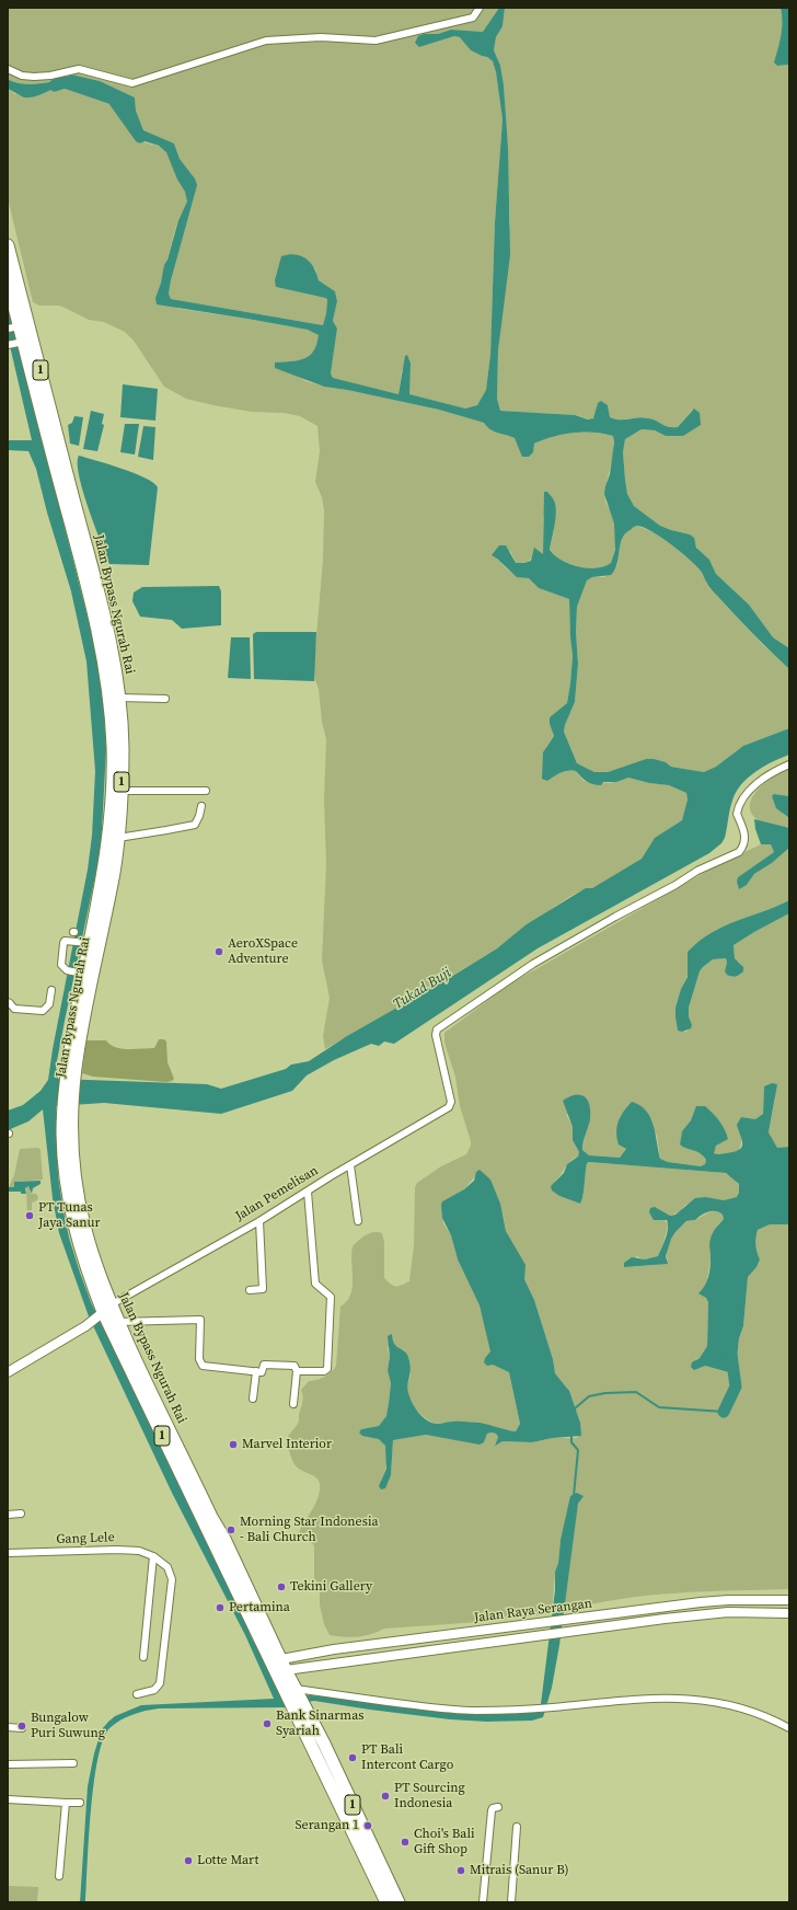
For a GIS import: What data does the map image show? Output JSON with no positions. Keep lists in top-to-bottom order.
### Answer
{
  "streets": {
    "highway": ["1", "Jalan Bypass Ngurah Rai"],
    "street": ["Jalan Pemelisan", "Gang Lele", "Jalan Raya Serangan"]
  },
  "crossings": [
    ["Jalan Bypass Ngurah Rai", "Jalan Pemelisan"],
    ["Jalan Bypass Ngurah Rai", "Jalan Raya Serangan"]
  ],
  "water": ["Tukad Buji"],
  "places": [
    "AeroXSpace Adventure",
    "PT Tunas Jaya Sanur",
    "Marvel Interior",
    "Morning Star Indonesia - Bali Church",
    "Tekini Gallery",
    "Pertamina",
    "Bank Sinarmas Syariah",
    "Bungalow Puri Suwung",
    "PT Bali Intercont Cargo",
    "PT Sourcing Indonesia",
    "Serangan 1",
    "Choi's Bali Gift Shop",
    "Lotte Mart",
    "Mitrais (Sanur B)"
  ]
}
